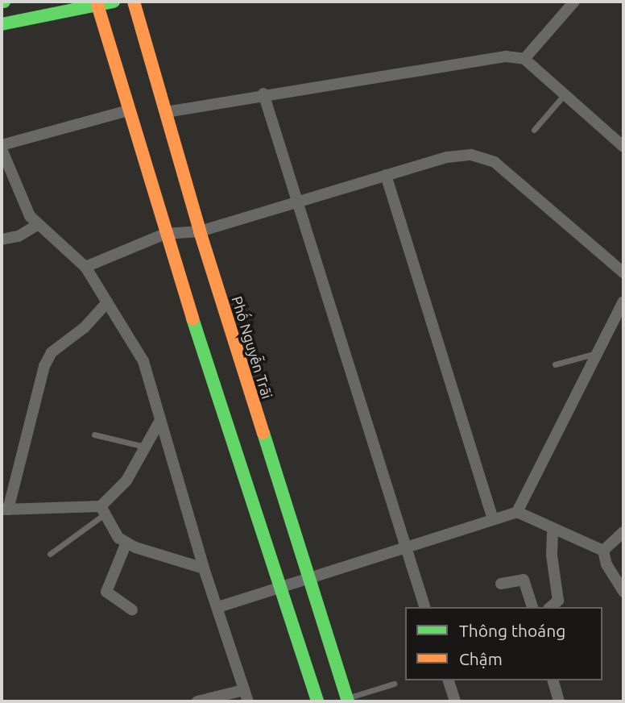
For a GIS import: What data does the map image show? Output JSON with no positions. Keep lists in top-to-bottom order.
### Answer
{
  "streets": {
    "main road": ["Phố Nguyễn Trãi"]
  },
  "legend": ["Thông thoáng", "Chậm"]
}
